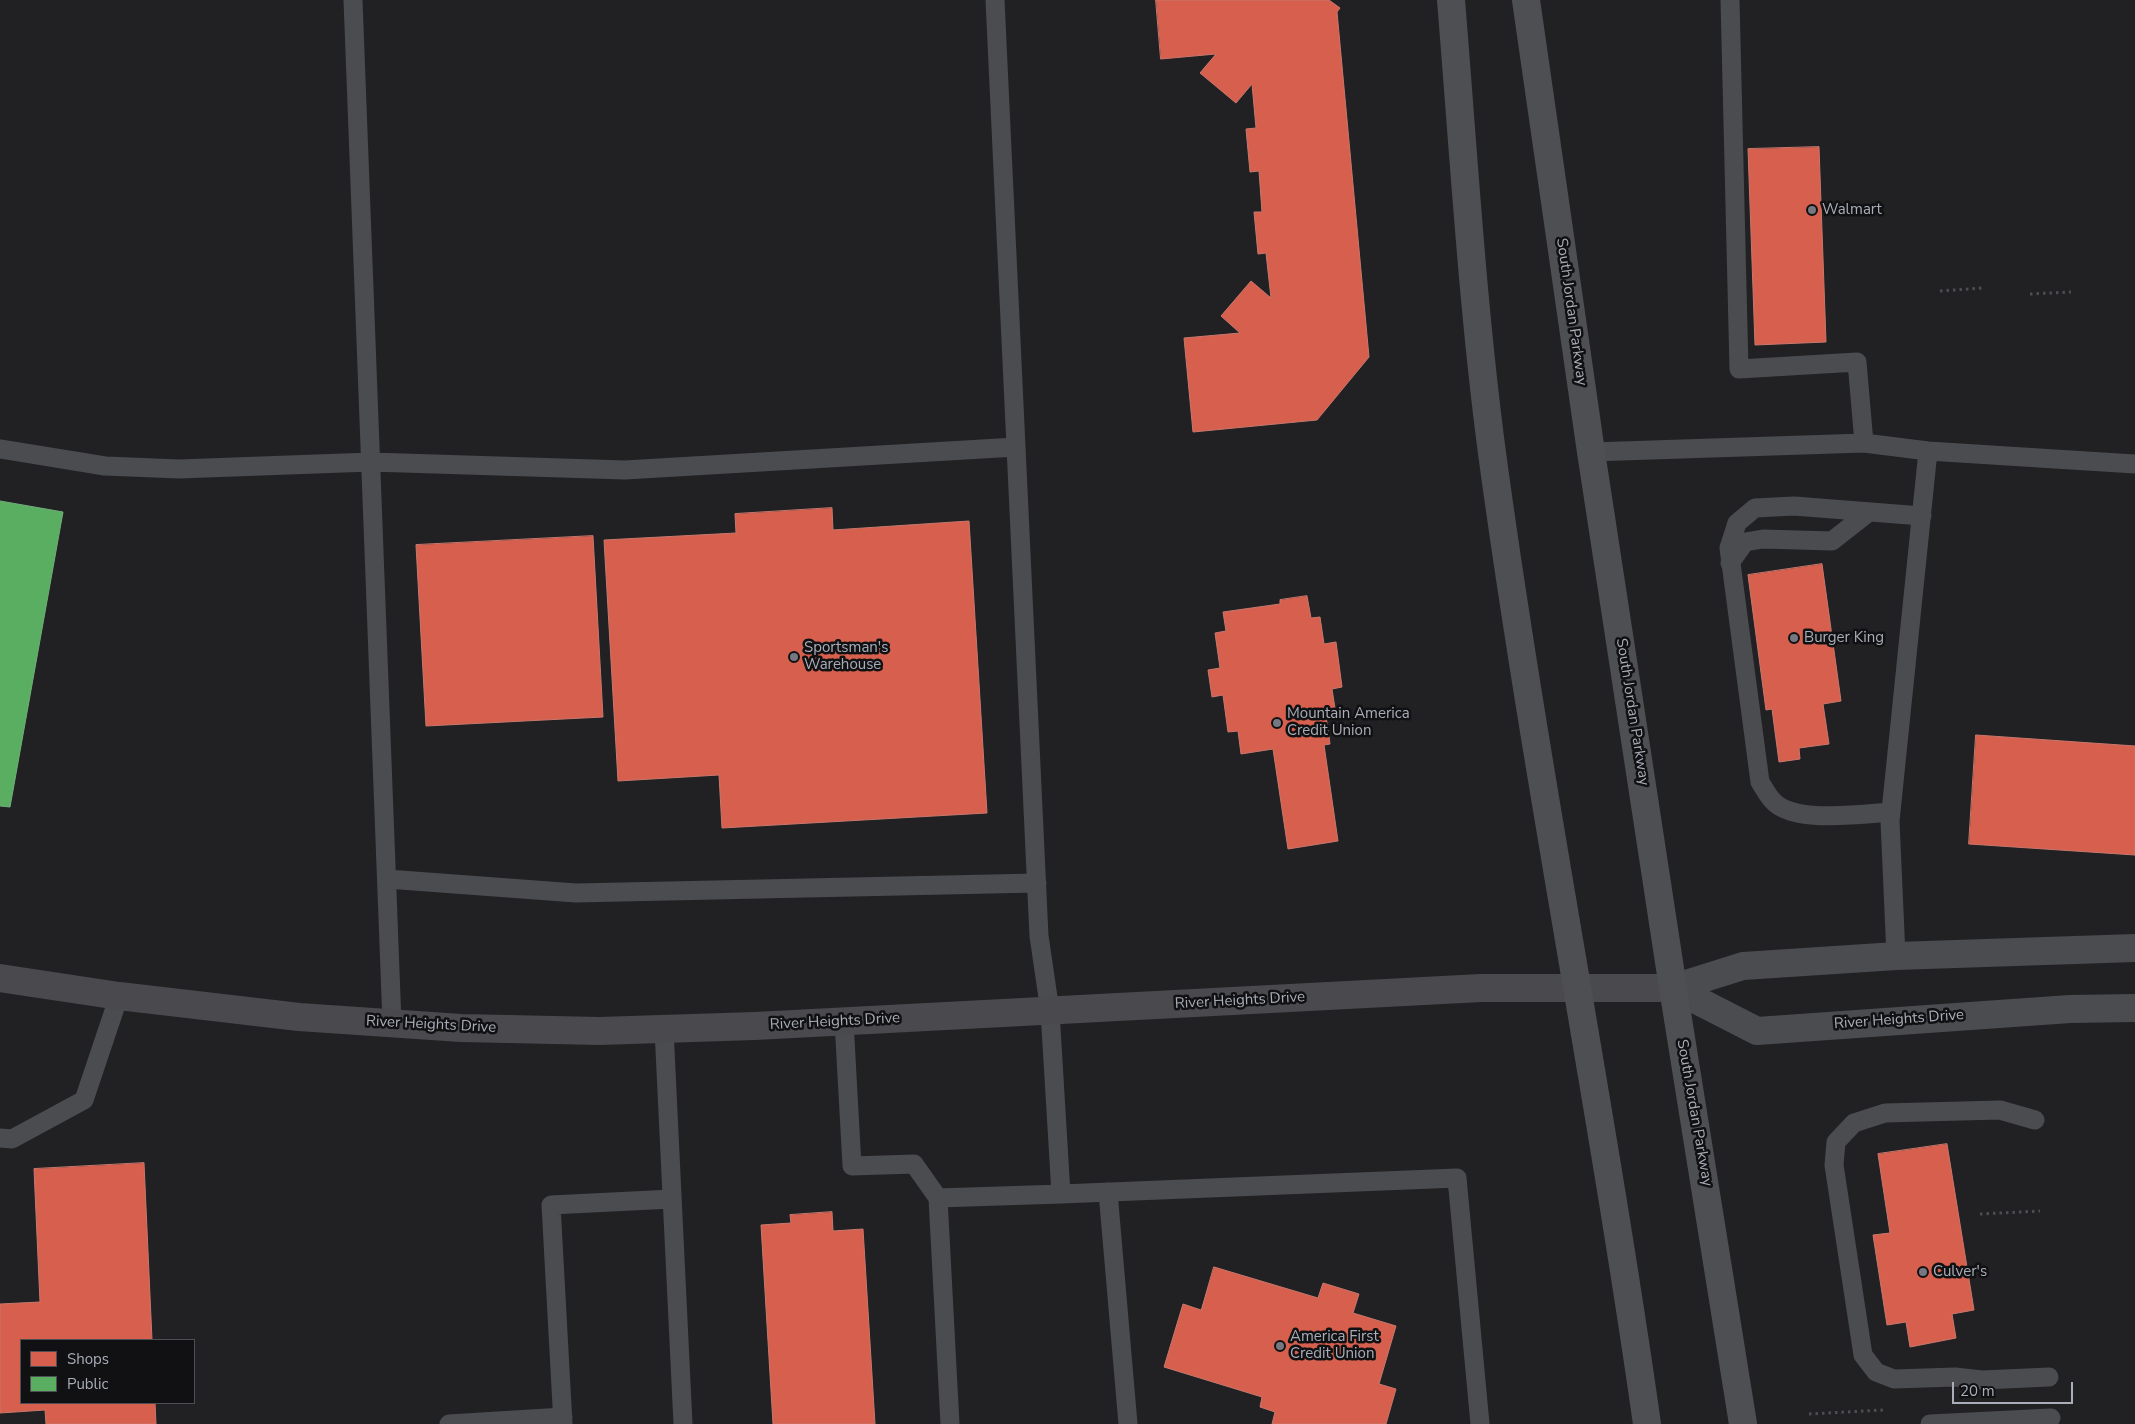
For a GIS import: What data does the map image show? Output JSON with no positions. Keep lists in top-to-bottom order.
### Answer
{
  "streets": {
    "main road": ["South Jordan Parkway"],
    "street": ["River Heights Drive"]
  },
  "crossings": [
    ["South Jordan Parkway", "River Heights Drive"]
  ],
  "places": [
    "Walmart",
    "Burger King",
    "Sportsman's Warehouse",
    "Mountain America Credit Union",
    "Culver's",
    "America First Credit Union"
  ],
  "legend": ["Shops", "Public"],
  "scale_bar": "20 m"
}
